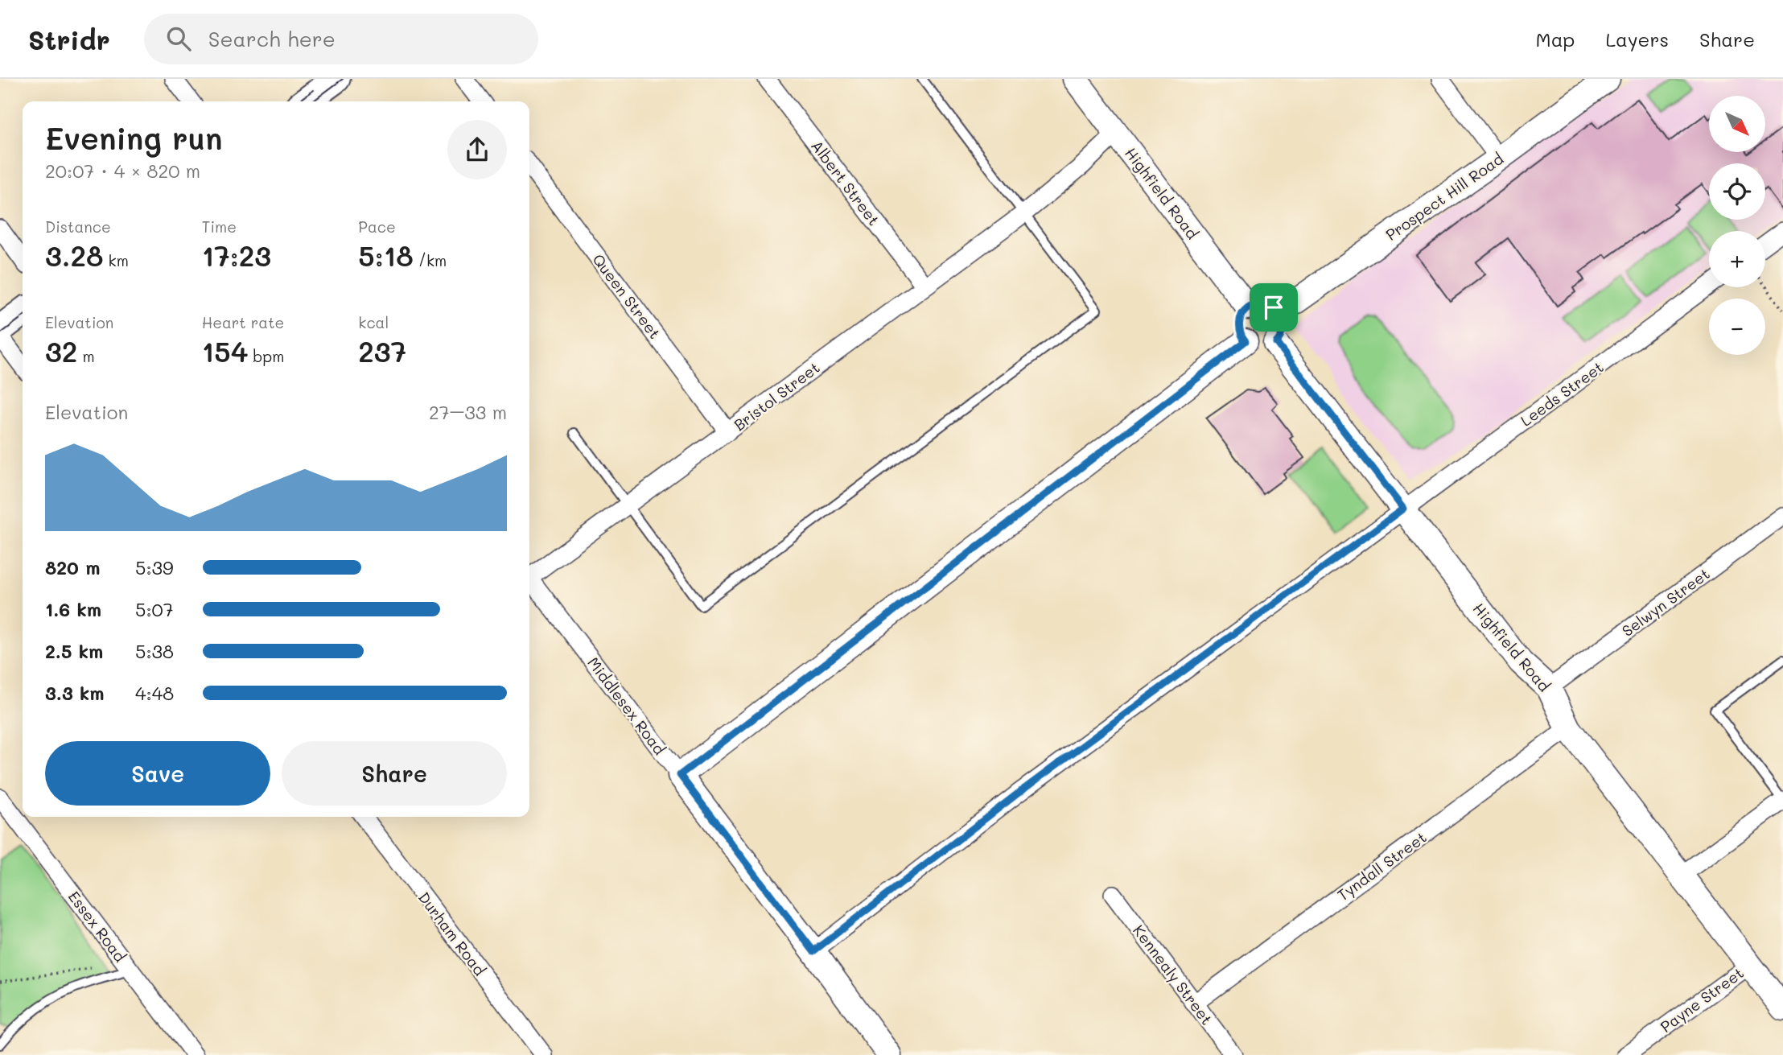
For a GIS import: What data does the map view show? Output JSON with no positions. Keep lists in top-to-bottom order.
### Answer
{
  "streets": {
    "street": [
      "Albert Street",
      "Highfield Road",
      "Prospect Hill Road",
      "Queen Street",
      "Leeds Street",
      "Bristol Street",
      "Selwyn Street",
      "Middlesex Road",
      "Tyndall Street",
      "Essex Road",
      "Durham Road",
      "Kennealy Street",
      "Payne Street"
    ]
  },
  "crossings": [
    ["Albert Street", "Bristol Street"],
    ["Highfield Road", "Prospect Hill Road"],
    ["Highfield Road", "Leeds Street"],
    ["Highfield Road", "Bristol Street"],
    ["Highfield Road", "Selwyn Street"],
    ["Highfield Road", "Tyndall Street"],
    ["Highfield Road", "Payne Street"],
    ["Queen Street", "Bristol Street"],
    ["Leeds Street", "Middlesex Road"],
    ["Tyndall Street", "Kennealy Street"]
  ],
  "north": "bottom right",
  "page": {
    "header": "Stridr",
    "search": "Search here",
    "nav": ["Map", "Layers", "Share"],
    "map_buttons": ["+", "−"],
    "heading": ["Evening run", "20:07 · 4 × 820 m"],
    "stats": [
      ["Distance", "3.28 km"],
      ["Time", "17:23"],
      ["Pace", "5:18 /km"],
      ["Elevation", "32 m"],
      ["Heart rate", "154 bpm"],
      ["kcal", "237"]
    ],
    "chart": ["Elevation", "27–33 m"],
    "list": [
      {
        "name": "820 m",
        "note": "5:39"
      },
      {
        "name": "1.6 km",
        "note": "5:07"
      },
      {
        "name": "2.5 km",
        "note": "5:38"
      },
      {
        "name": "3.3 km",
        "note": "4:48"
      }
    ],
    "buttons": ["Save", "Share"]
  }
}
